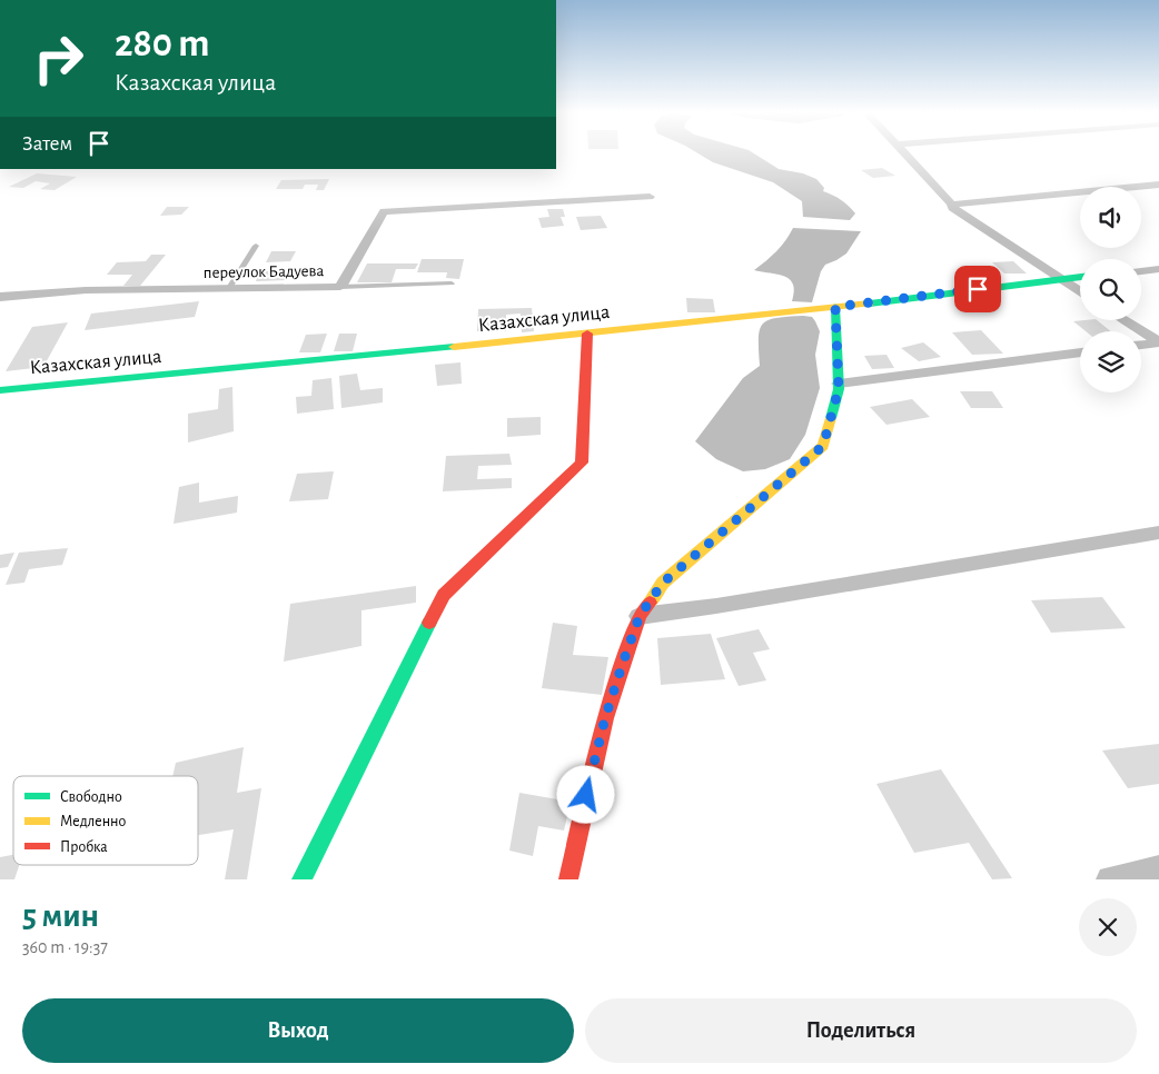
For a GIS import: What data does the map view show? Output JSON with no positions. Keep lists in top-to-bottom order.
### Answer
{
  "streets": {
    "street": ["переулок Бадуева", "Казахская улица"]
  },
  "legend": ["Свободно", "Медленно", "Пробка"],
  "page": {
    "turn": ["280 m", "Казахская улица"],
    "then": "Затем",
    "heading": ["5 мин", "360 m · 19:37"],
    "buttons": ["Выход", "Поделиться"]
  }
}
